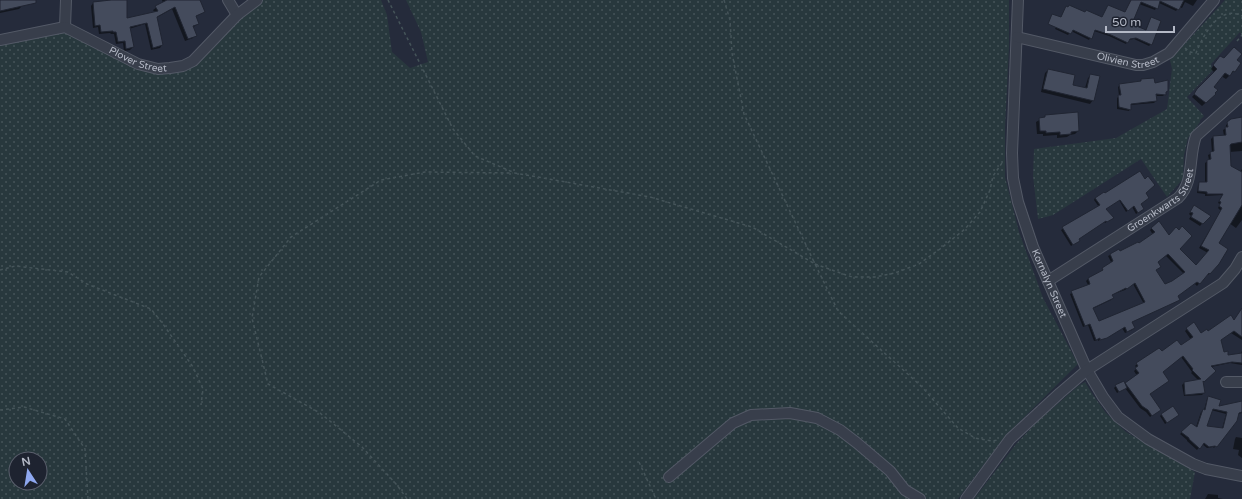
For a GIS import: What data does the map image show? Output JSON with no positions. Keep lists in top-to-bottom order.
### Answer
{
  "streets": {
    "street": [
      "Olivien Street",
      "Plover Street",
      "Groenkwarts Street",
      "Kornalyn Street"
    ]
  },
  "crossings": [
    ["Olivien Street", "Kornalyn Street"],
    ["Groenkwarts Street", "Kornalyn Street"]
  ],
  "scale_bar": "50 m",
  "north": "top"
}
